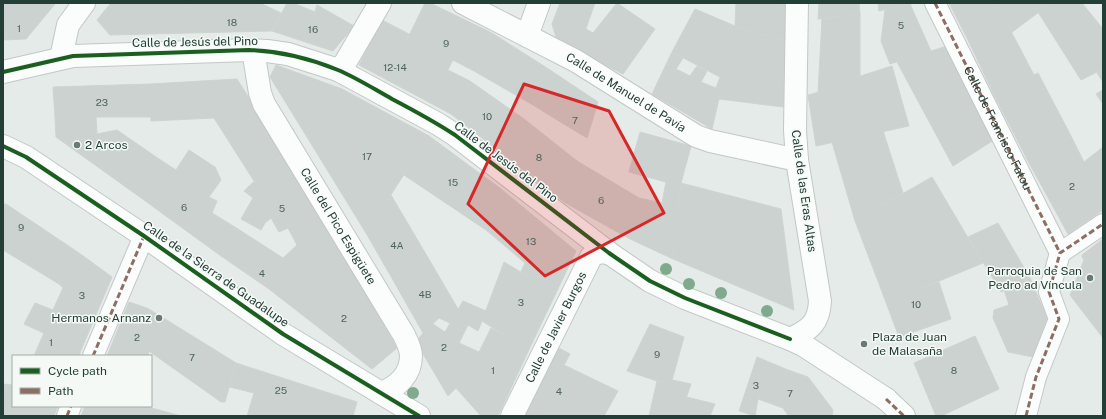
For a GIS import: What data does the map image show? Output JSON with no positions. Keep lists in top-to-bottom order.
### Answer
{
  "streets": {
    "street": [
      "Calle de Jesús del Pino",
      "Calle de Manuel de Pavía",
      "Calle de Francisco Fatou",
      "Calle de las Eras Altas",
      "Calle del Pico Espigüete",
      "Calle de la Sierra de Guadalupe",
      "Calle de Javier Burgos"
    ]
  },
  "crossings": [
    ["Calle de Jesús del Pino", "Calle de las Eras Altas"],
    ["Calle de Jesús del Pino", "Calle del Pico Espigüete"],
    ["Calle de Jesús del Pino", "Calle de Javier Burgos"],
    ["Calle de Manuel de Pavía", "Calle de las Eras Altas"],
    ["Calle del Pico Espigüete", "Calle de la Sierra de Guadalupe"]
  ],
  "places": [
    "2 Arcos",
    "Parroquia de San Pedro ad Víncula",
    "Hermanos Arnanz",
    "Plaza de Juan de Malasaña"
  ],
  "house_numbers": [
    "18",
    "5",
    "1",
    "16",
    "9",
    "12-14",
    "23",
    "10",
    "7",
    "17",
    "8",
    "15",
    "2",
    "6",
    "6",
    "5",
    "9",
    "13",
    "4A",
    "4",
    "4B",
    "3",
    "3",
    "10",
    "2",
    "2",
    "1",
    "2",
    "9",
    "7",
    "1",
    "8",
    "3",
    "25",
    "4",
    "7"
  ],
  "legend": ["Cycle path", "Path"]
}
